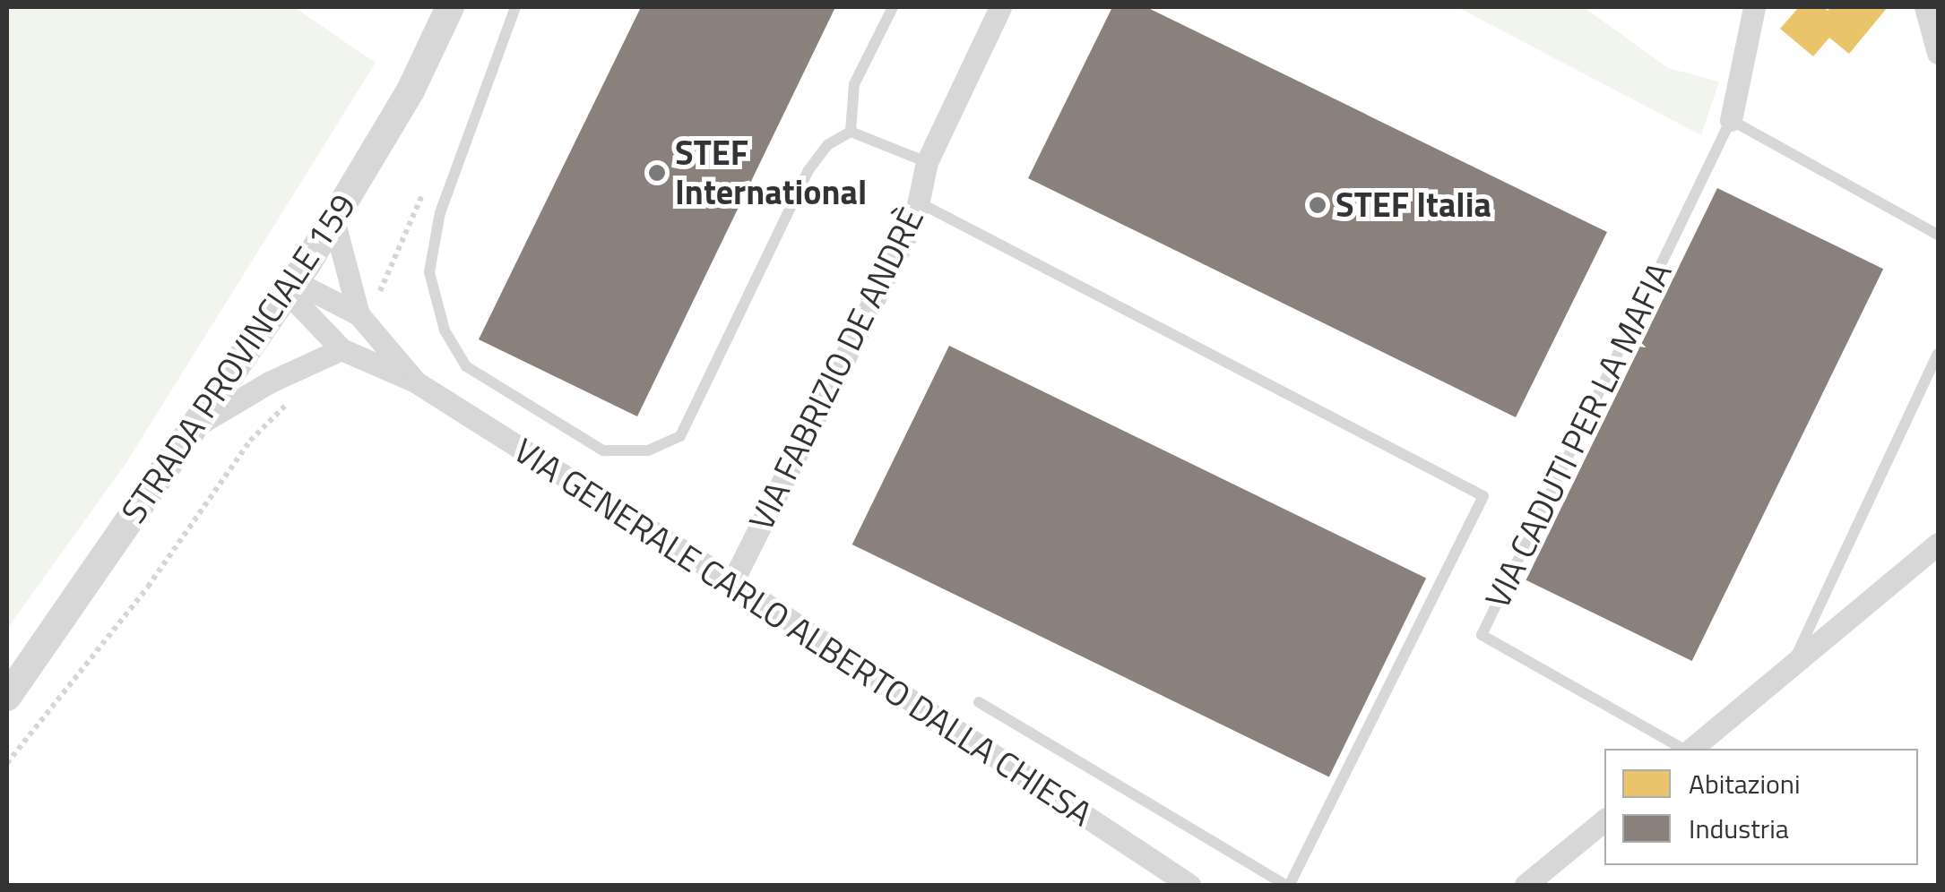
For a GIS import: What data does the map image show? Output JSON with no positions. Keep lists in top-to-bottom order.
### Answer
{
  "streets": {
    "street": ["STRADA PROVINCIALE 159", "VIA FABRIZIO DE ANDRÈ", "VIA GENERALE CARLO ALBERTO DALLA CHIESA"],
    "lane": ["VIA CADUTI PER LA MAFIA"]
  },
  "crossings": [
    ["VIA FABRIZIO DE ANDRÈ", "VIA GENERALE CARLO ALBERTO DALLA CHIESA"]
  ],
  "places": ["STEF International", "STEF Italia"],
  "legend": ["Abitazioni", "Industria"]
}
